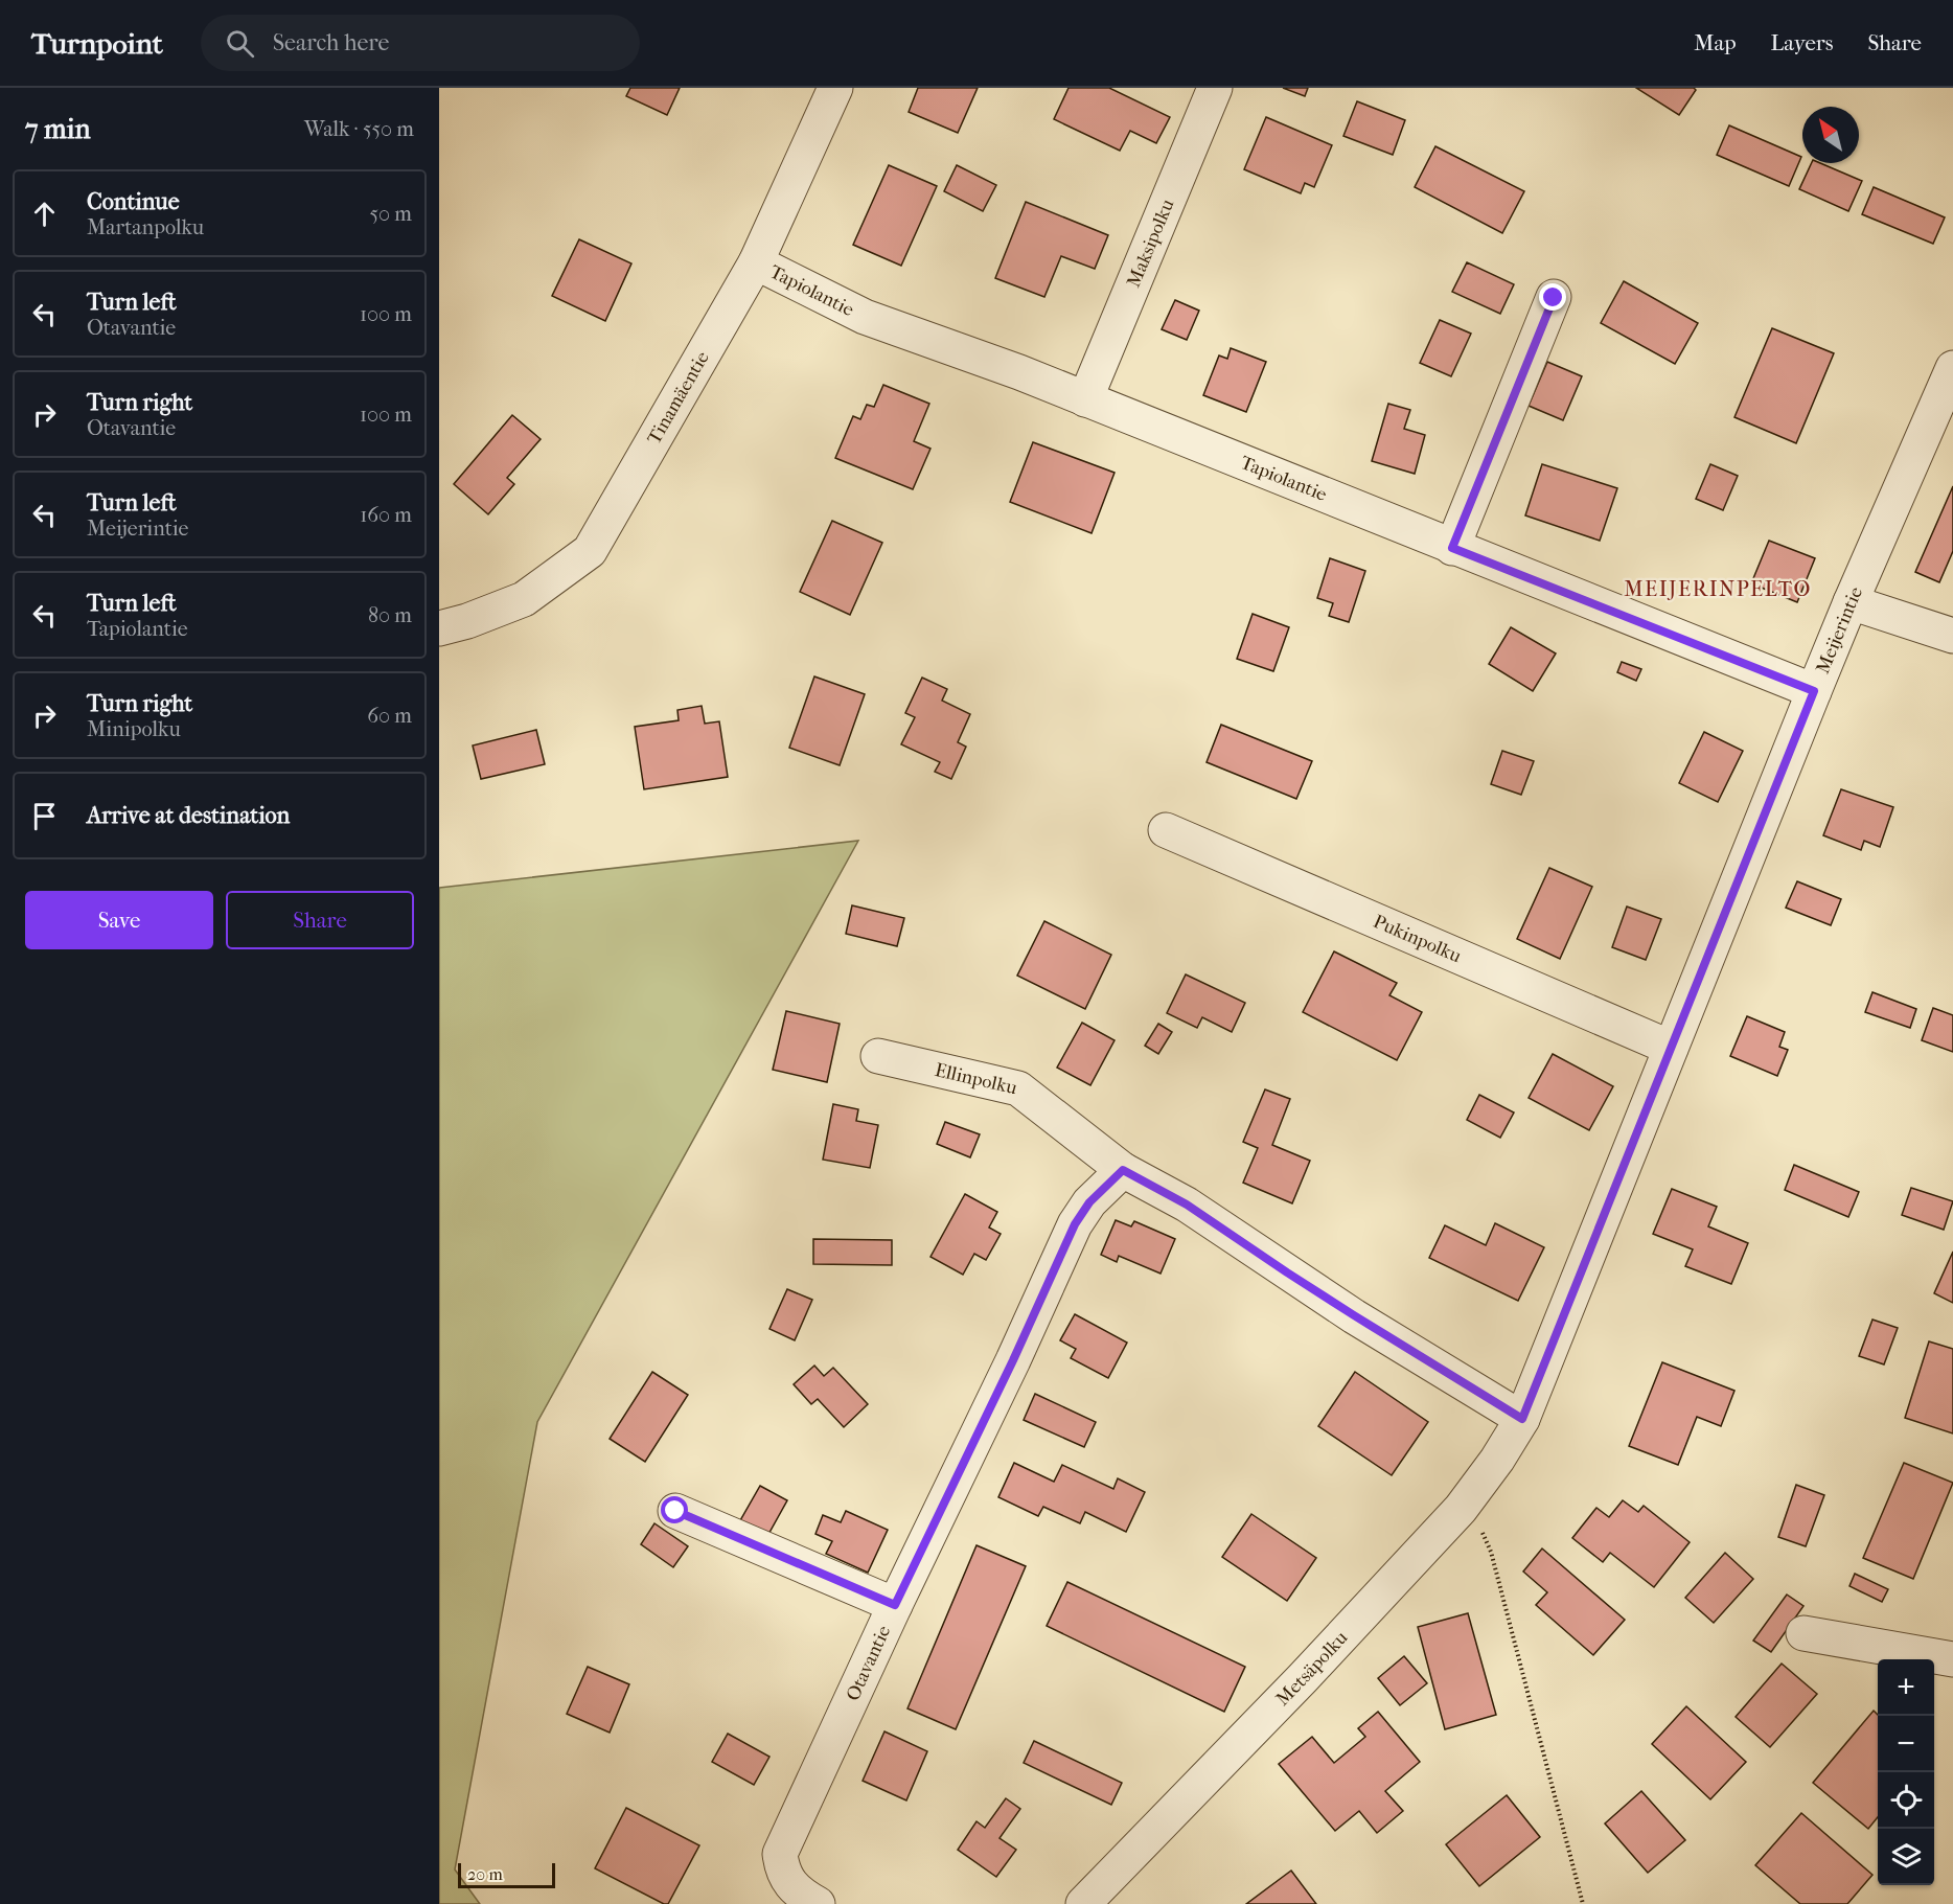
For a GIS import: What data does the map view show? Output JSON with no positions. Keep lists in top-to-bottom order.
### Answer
{
  "streets": {
    "street": [
      "Maksipolku",
      "Tapiolantie",
      "Tinamäentie",
      "Meijerintie",
      "Pukinpolku",
      "Ellinpolku",
      "Otavantie",
      "Metsäpolku"
    ]
  },
  "crossings": [
    ["Maksipolku", "Tapiolantie"],
    ["Tapiolantie", "Tinamäentie"],
    ["Tapiolantie", "Meijerintie"],
    ["Meijerintie", "Pukinpolku"],
    ["Meijerintie", "Metsäpolku"],
    ["Ellinpolku", "Otavantie"]
  ],
  "districts": ["MEIJERINPELTO"],
  "scale_bar": "20 m",
  "north": "top left",
  "page": {
    "header": "Turnpoint",
    "search": "Search here",
    "nav": ["Map", "Layers", "Share"],
    "heading": ["7 min", "Walk · 550 m"],
    "list": [
      ["Continue", "Martanpolku", "50 m"],
      ["Turn left", "Otavantie", "100 m"],
      ["Turn right", "Otavantie", "100 m"],
      ["Turn left", "Meijerintie", "160 m"],
      ["Turn left", "Tapiolantie", "80 m"],
      ["Turn right", "Minipolku", "60 m"],
      "Arrive at destination"
    ],
    "buttons": ["Save", "Share"],
    "map_buttons": ["+", "−"],
    "scale": "20 m"
  }
}
